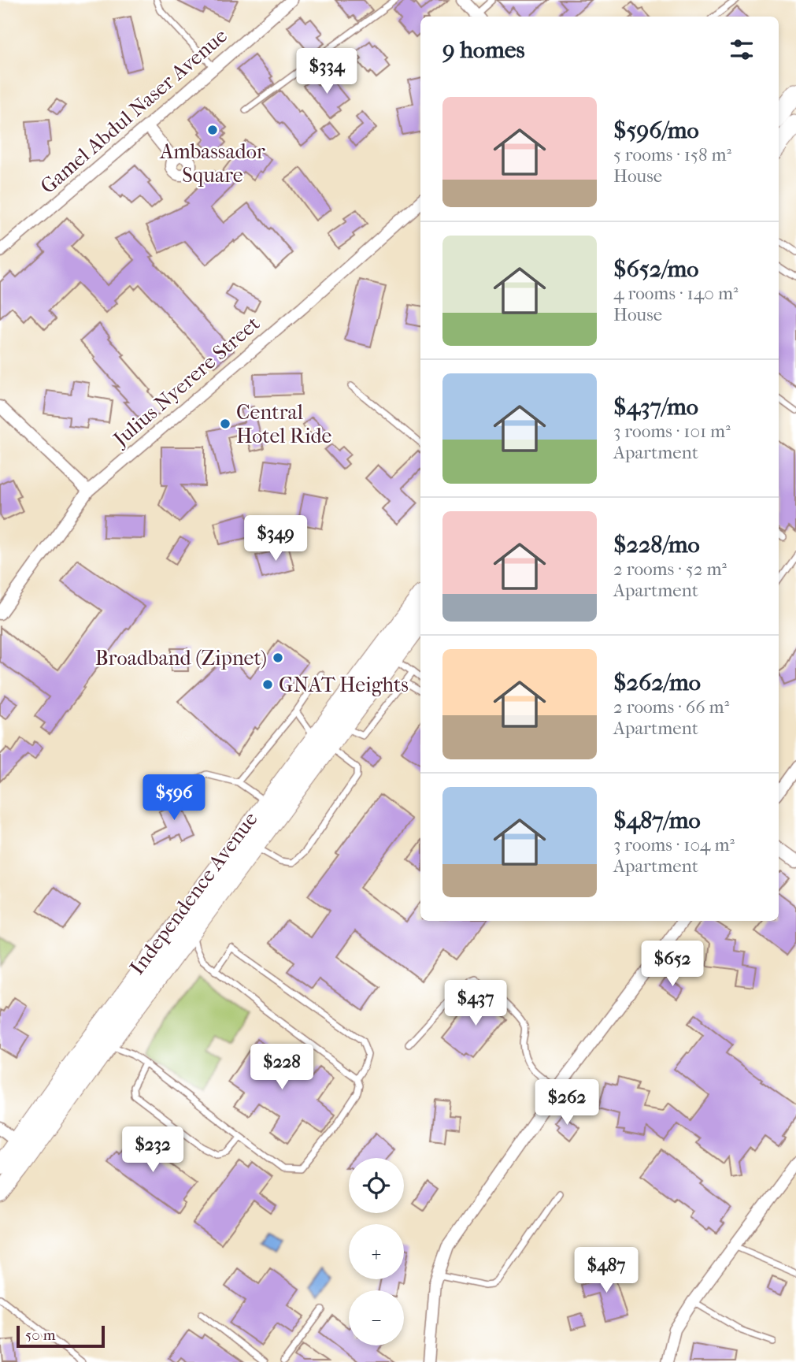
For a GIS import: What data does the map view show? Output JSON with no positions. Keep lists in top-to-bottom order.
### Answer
{
  "streets": {
    "main road": ["Independence Avenue"],
    "street": ["Gamel Abdul Naser Avenue", "Julius Nyerere Street"]
  },
  "places": [
    "Ambassador Square",
    "Central Hotel Ride",
    "Broadband (Zipnet)",
    "GNAT Heights"
  ],
  "scale_bar": "50 m",
  "page": {
    "heading": "9 homes",
    "price": [
      "$334",
      "$349",
      "$596",
      "$652",
      "$437",
      "$228",
      "$262",
      "$232",
      "$487"
    ],
    "list": [
      {
        "name": "$596/mo",
        "note": "5 rooms · 158 m² · House"
      },
      {
        "name": "$652/mo",
        "note": "4 rooms · 140 m² · House"
      },
      {
        "name": "$437/mo",
        "note": "3 rooms · 101 m² · Apartment"
      },
      {
        "name": "$228/mo",
        "note": "2 rooms · 52 m² · Apartment"
      },
      {
        "name": "$262/mo",
        "note": "2 rooms · 66 m² · Apartment"
      },
      {
        "name": "$487/mo",
        "note": "3 rooms · 104 m² · Apartment"
      }
    ],
    "map_buttons": ["+", "−"],
    "scale": "50 m"
  }
}
